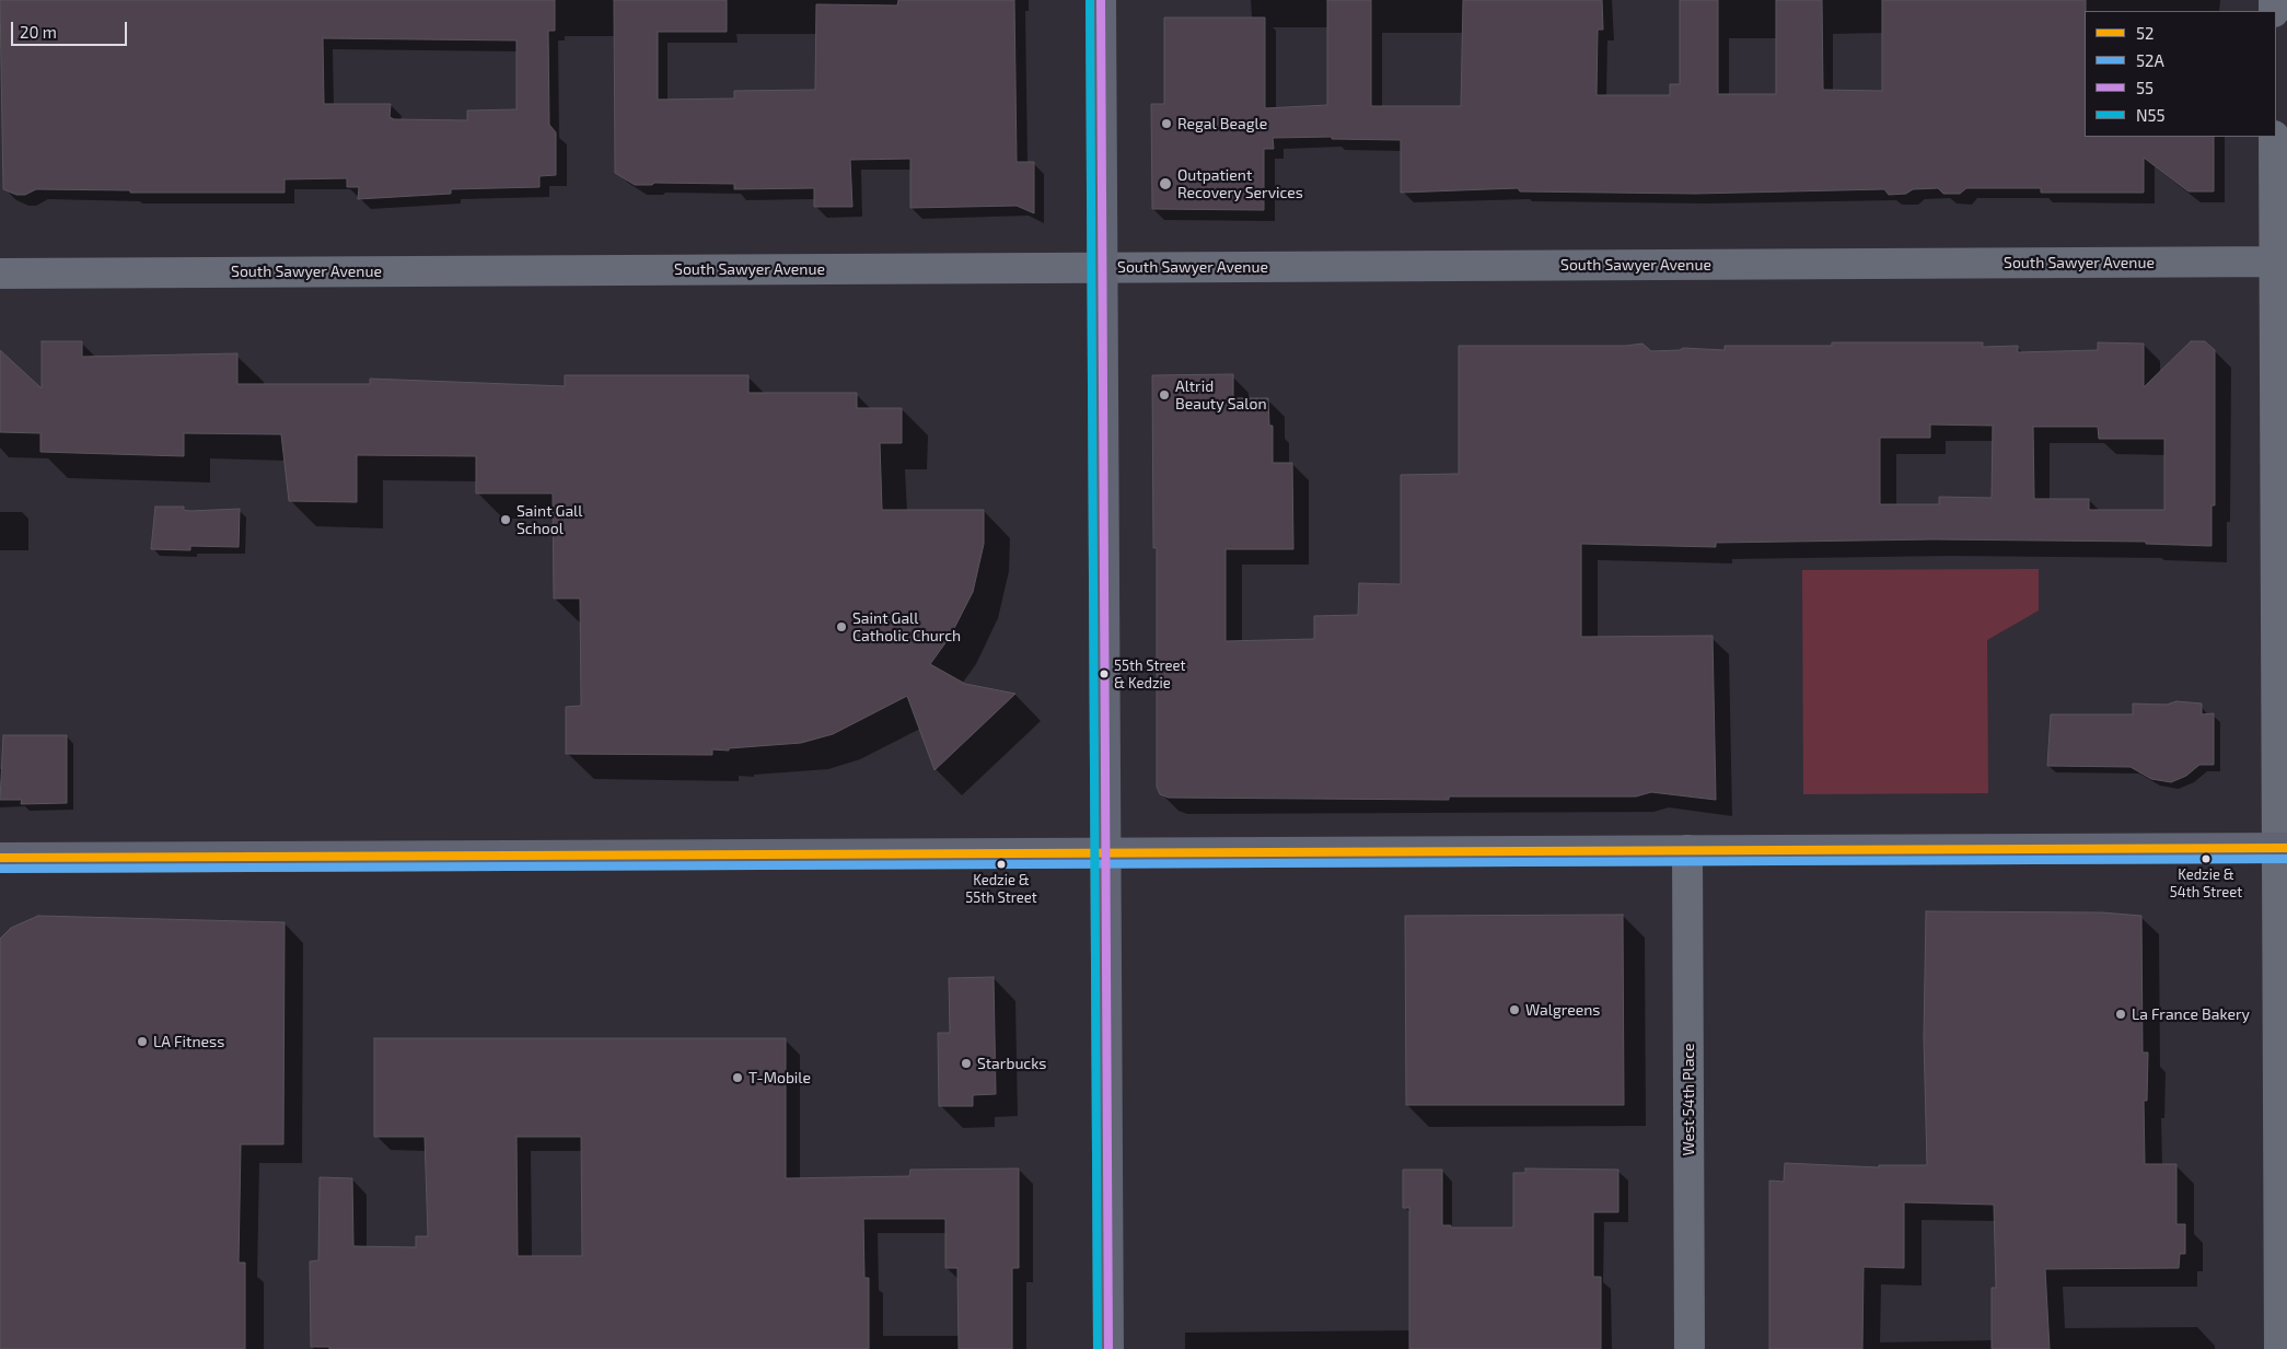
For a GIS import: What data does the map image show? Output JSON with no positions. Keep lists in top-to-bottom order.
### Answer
{
  "streets": {
    "street": ["South Sawyer Avenue", "West 54th Place"]
  },
  "places": [
    "Regal Beagle",
    "Outpatient Recovery Services",
    "Altrid Beauty Salon",
    "Saint Gall School",
    "Saint Gall Catholic Church",
    "55th Street & Kedzie",
    "Kedzie & 54th Street",
    "Kedzie & 55th Street",
    "Walgreens",
    "La France Bakery",
    "LA Fitness",
    "Starbucks",
    "T-Mobile"
  ],
  "lines": [
    "transit line 55",
    "transit line N55",
    "transit line 52",
    "transit line 52A"
  ],
  "legend": [
    "52",
    "52A",
    "55",
    "N55"
  ],
  "scale_bar": "20 m"
}
